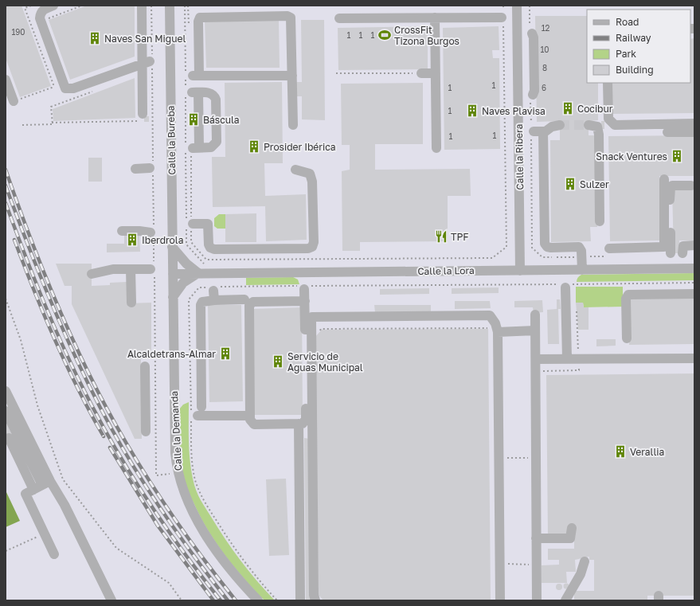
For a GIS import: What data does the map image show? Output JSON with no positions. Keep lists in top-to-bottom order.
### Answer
{
  "streets": {
    "street": [
      "Calle la Bureba",
      "Calle la Ribera",
      "Calle la Lora",
      "Calle la Demanda"
    ]
  },
  "crossings": [
    ["Calle la Bureba", "Calle la Lora"],
    ["Calle la Bureba", "Calle la Demanda"],
    ["Calle la Ribera", "Calle la Lora"],
    ["Calle la Lora", "Calle la Demanda"]
  ],
  "places": {
    "sports": ["CrossFit Tizona Burgos"],
    "building": [
      "Naves San Miguel",
      "Cocibur",
      "Naves Plavisa",
      "Báscula",
      "Prosider Ibérica",
      "Snack Ventures",
      "Sulzer",
      "Iberdrola",
      "Alcaldetrans-Almar",
      "Servicio de Aguas Municipal",
      "Verallia"
    ],
    "restaurant": ["TPF"]
  },
  "house_numbers": [
    "12",
    "190",
    "1",
    "1",
    "1",
    "10",
    "8",
    "1",
    "1",
    "6",
    "1",
    "1",
    "1"
  ],
  "legend": [
    "Road",
    "Railway",
    "Park",
    "Building"
  ]
}
